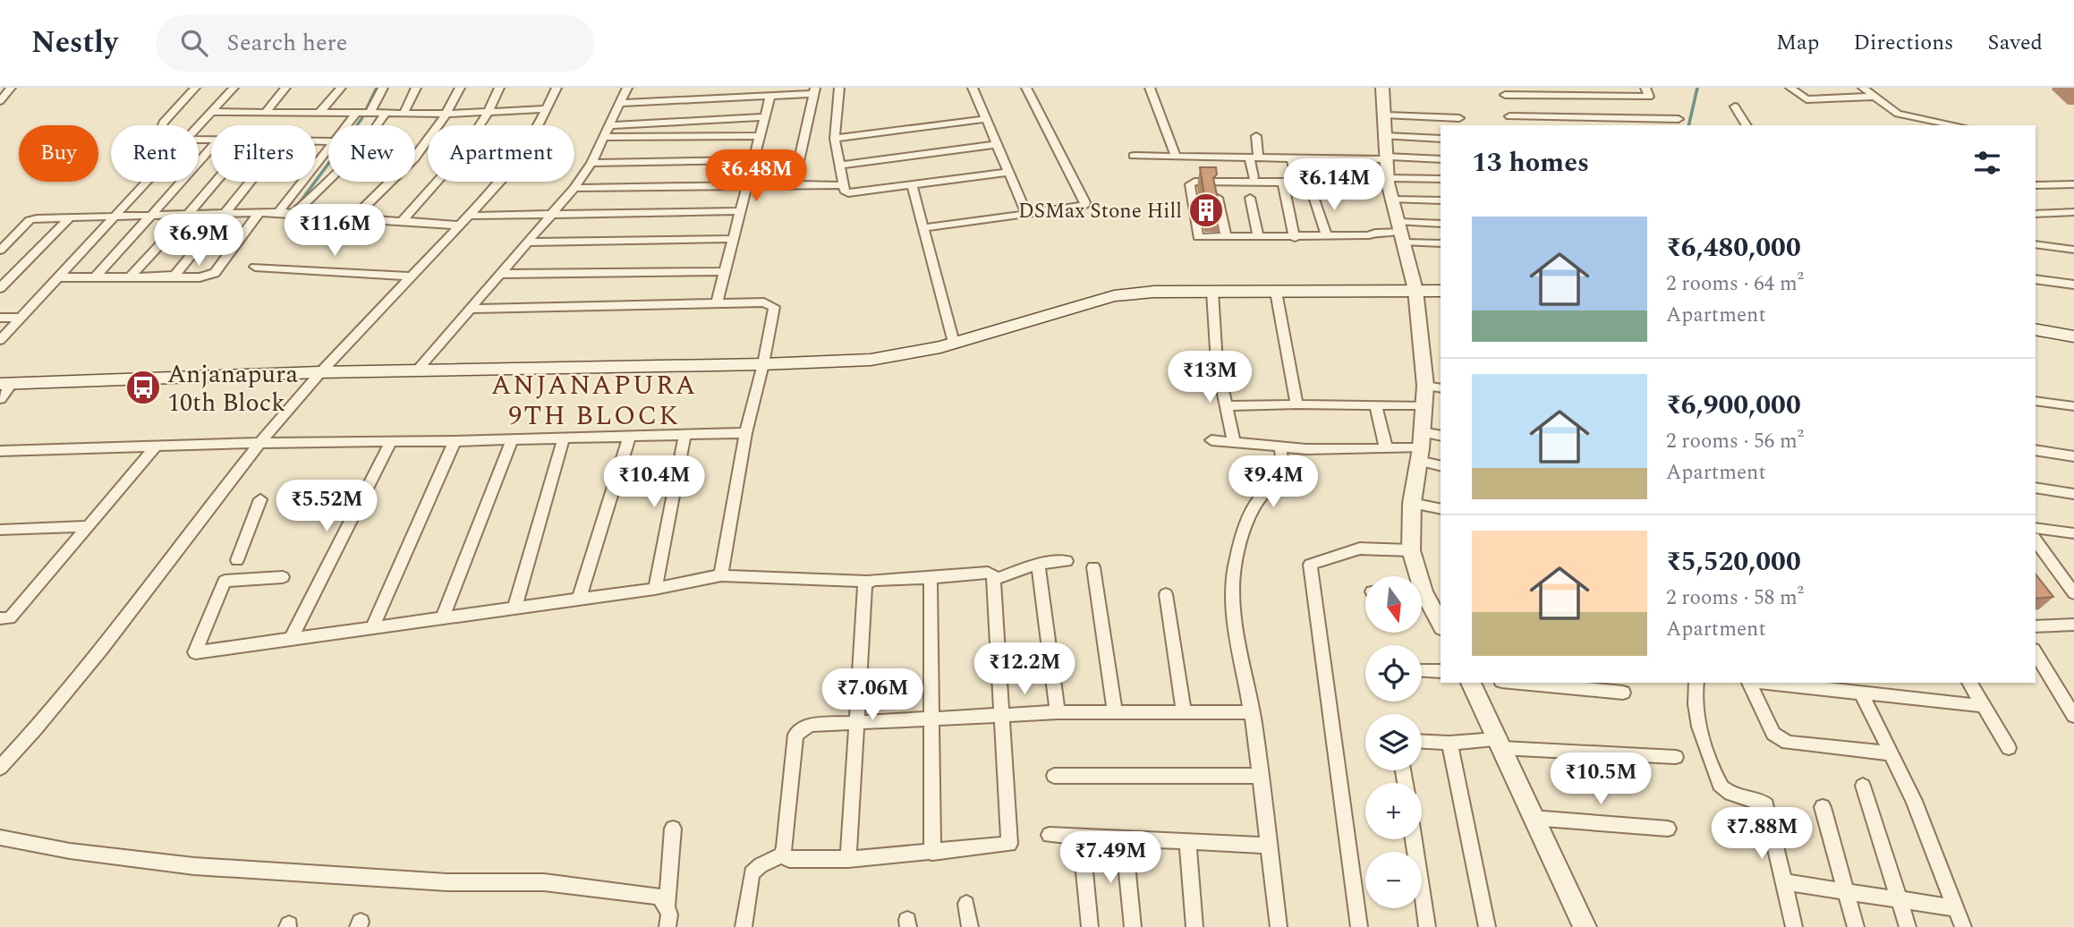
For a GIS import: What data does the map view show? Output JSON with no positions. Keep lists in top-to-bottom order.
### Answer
{
  "districts": ["ANJANAPURA 9TH BLOCK"],
  "places": {
    "building": ["DSMax Stone Hill"],
    "bus stop": ["Anjanapura 10th Block"]
  },
  "north": "bottom",
  "page": {
    "header": "Nestly",
    "search": "Search here",
    "nav": ["Map", "Directions", "Saved"],
    "chip": [
      "Buy",
      "Rent",
      "Filters",
      "New",
      "Apartment"
    ],
    "heading": "13 homes",
    "price": [
      "₹6.48M",
      "₹6.14M",
      "₹11.6M",
      "₹6.9M",
      "₹13M",
      "₹10.4M",
      "₹9.4M",
      "₹5.52M",
      "₹12.2M",
      "₹7.06M",
      "₹10.5M",
      "₹7.88M",
      "₹7.49M"
    ],
    "list": [
      {
        "name": "₹6,480,000",
        "note": "2 rooms · 64 m² · Apartment"
      },
      {
        "name": "₹6,900,000",
        "note": "2 rooms · 56 m² · Apartment"
      },
      {
        "name": "₹5,520,000",
        "note": "2 rooms · 58 m² · Apartment"
      }
    ],
    "map_buttons": ["+", "−"]
  }
}
